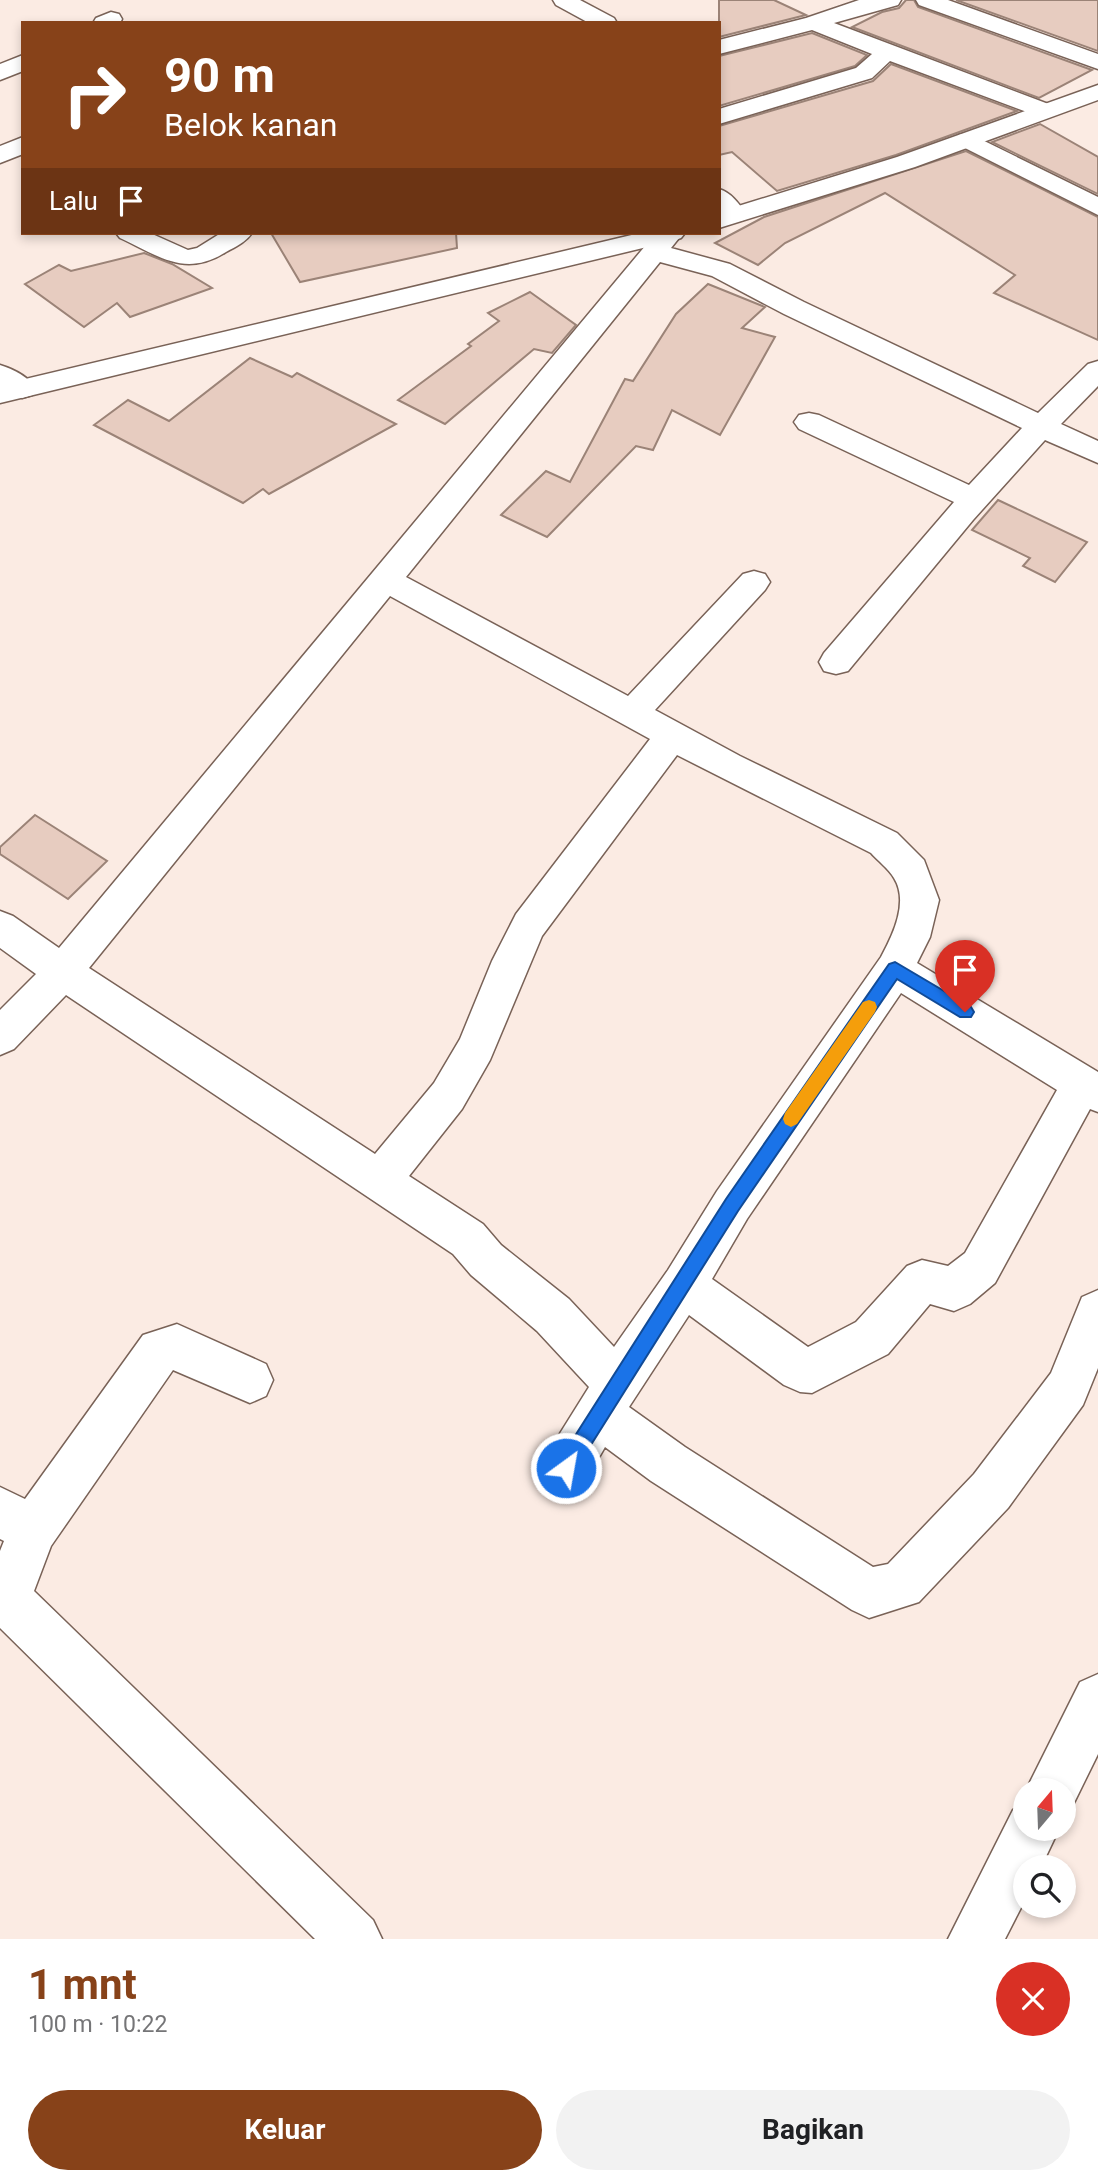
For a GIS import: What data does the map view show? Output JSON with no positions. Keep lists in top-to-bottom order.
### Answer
{
  "north": "top",
  "page": {
    "turn": ["90 m", "Belok kanan"],
    "then": "Lalu",
    "heading": ["1 mnt", "100 m · 10:22"],
    "buttons": ["Keluar", "Bagikan"]
  }
}
